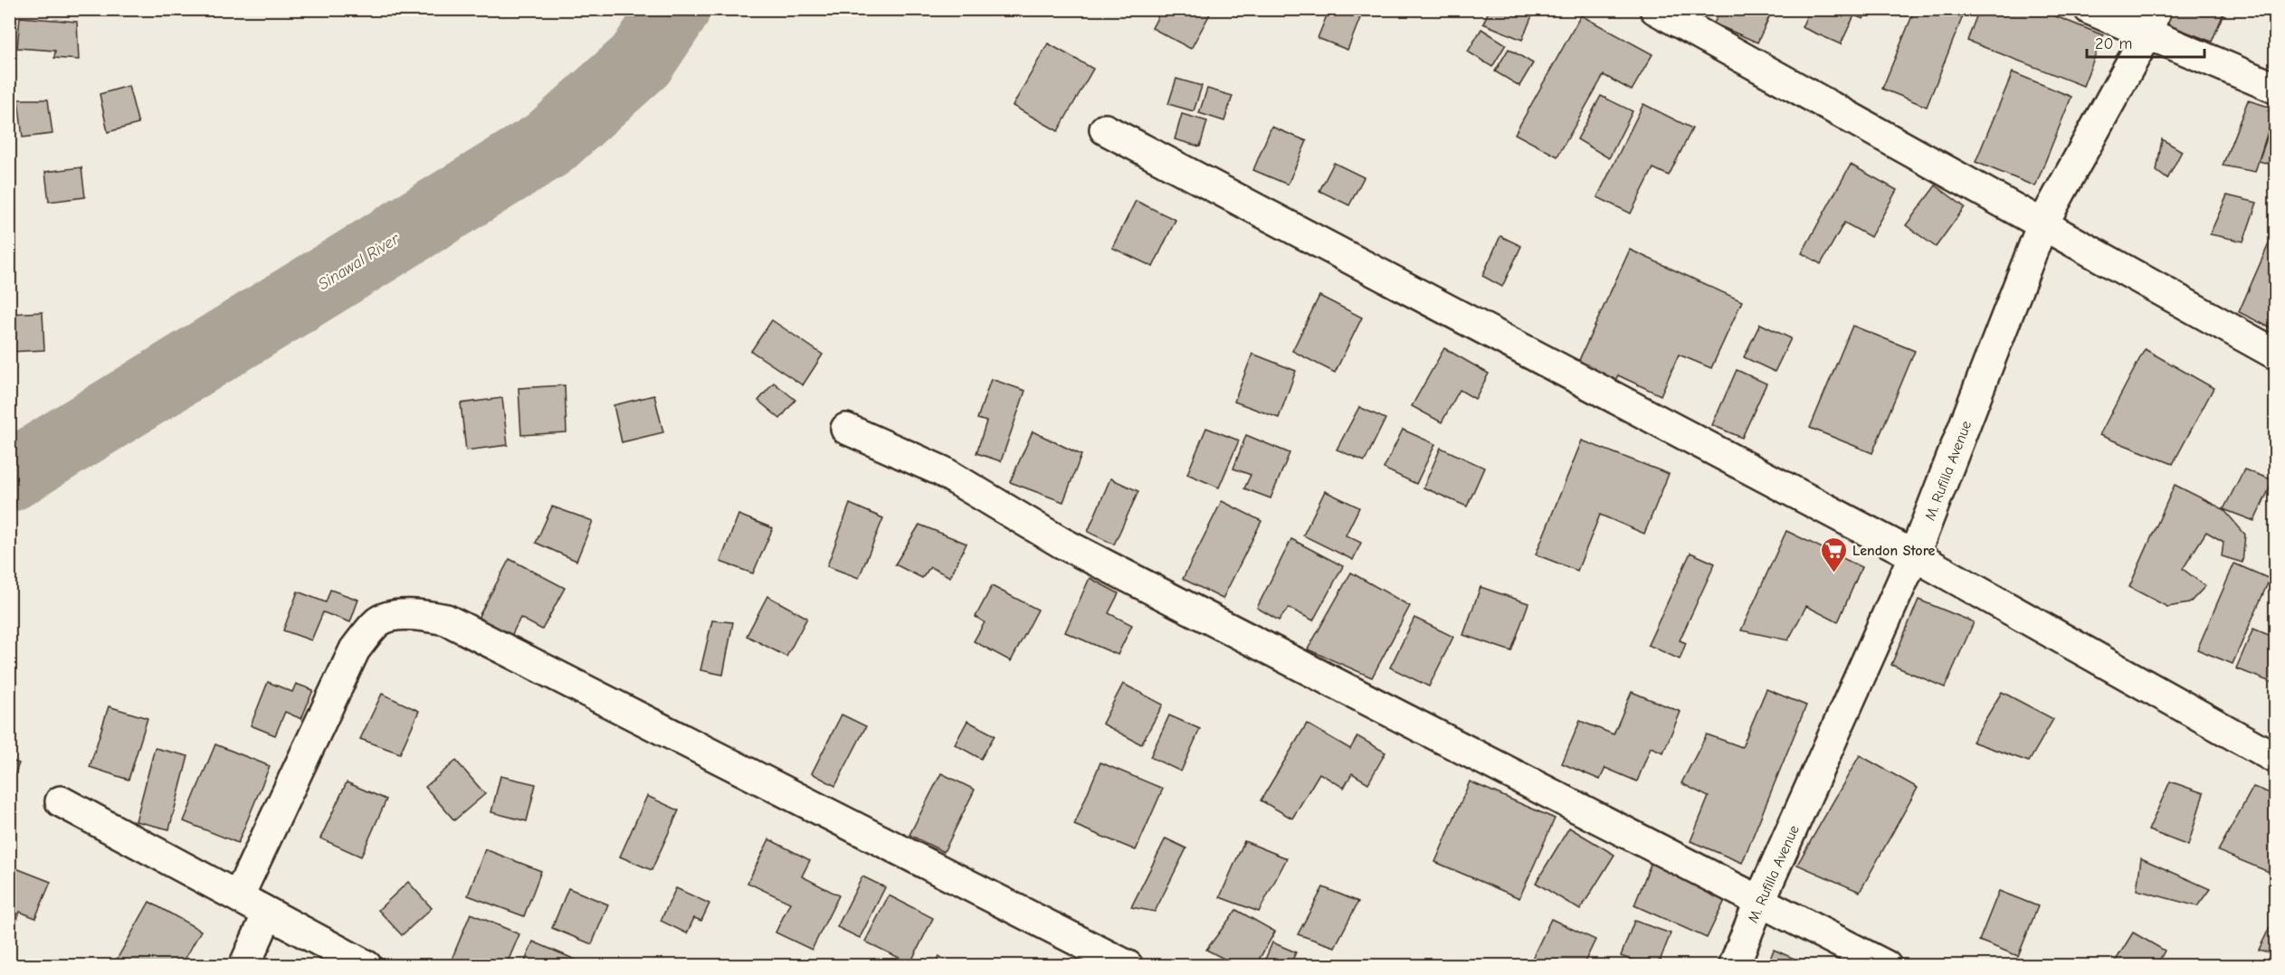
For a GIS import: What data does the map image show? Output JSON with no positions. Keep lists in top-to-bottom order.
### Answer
{
  "streets": {
    "street": ["M. Rufilla Avenue"]
  },
  "water": ["Sinawal River"],
  "places": {
    "supermarket": ["Lendon Store"]
  },
  "scale_bar": "20 m"
}
